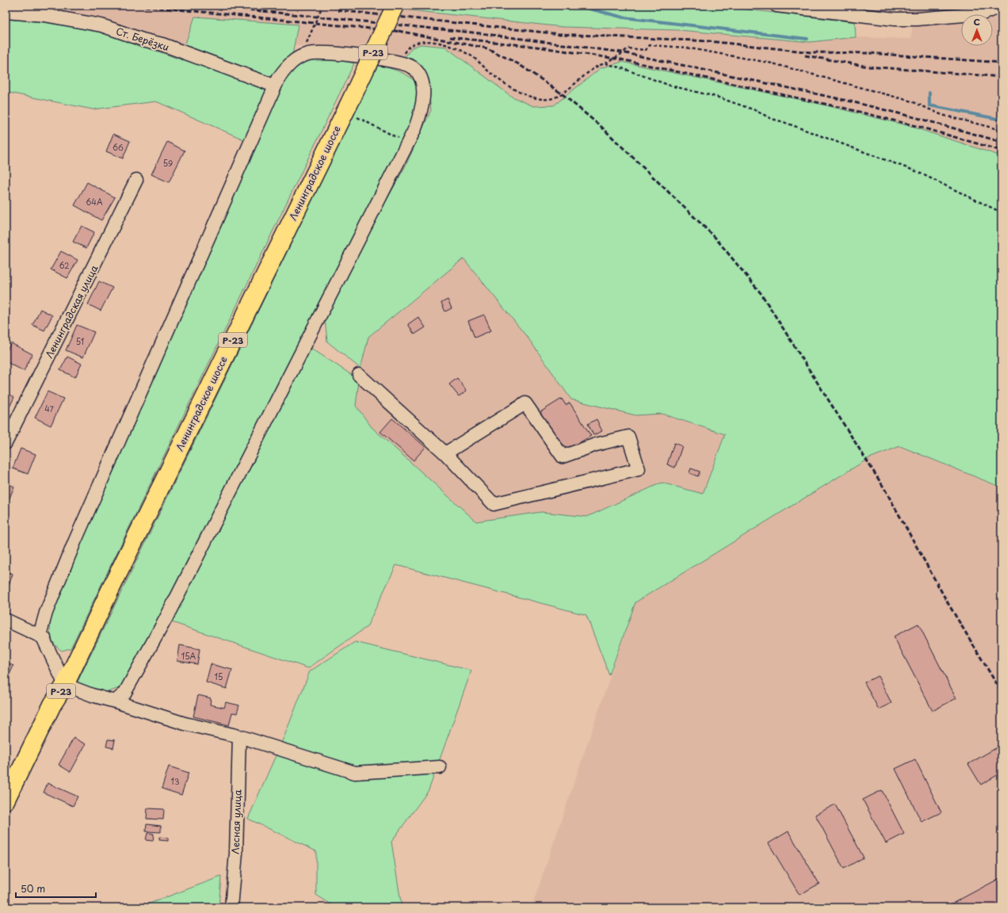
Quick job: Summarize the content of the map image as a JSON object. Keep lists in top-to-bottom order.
{
  "streets": {
    "highway": ["Р-23", "Ленинградское шоссе"],
    "street": ["Ст. Берёзки", "Ленинградская улица", "Лесная улица"]
  },
  "house_numbers": [
    "66",
    "59",
    "64А",
    "62",
    "51",
    "47",
    "15А",
    "15",
    "13"
  ],
  "scale_bar": "50 m",
  "north": "top"
}
